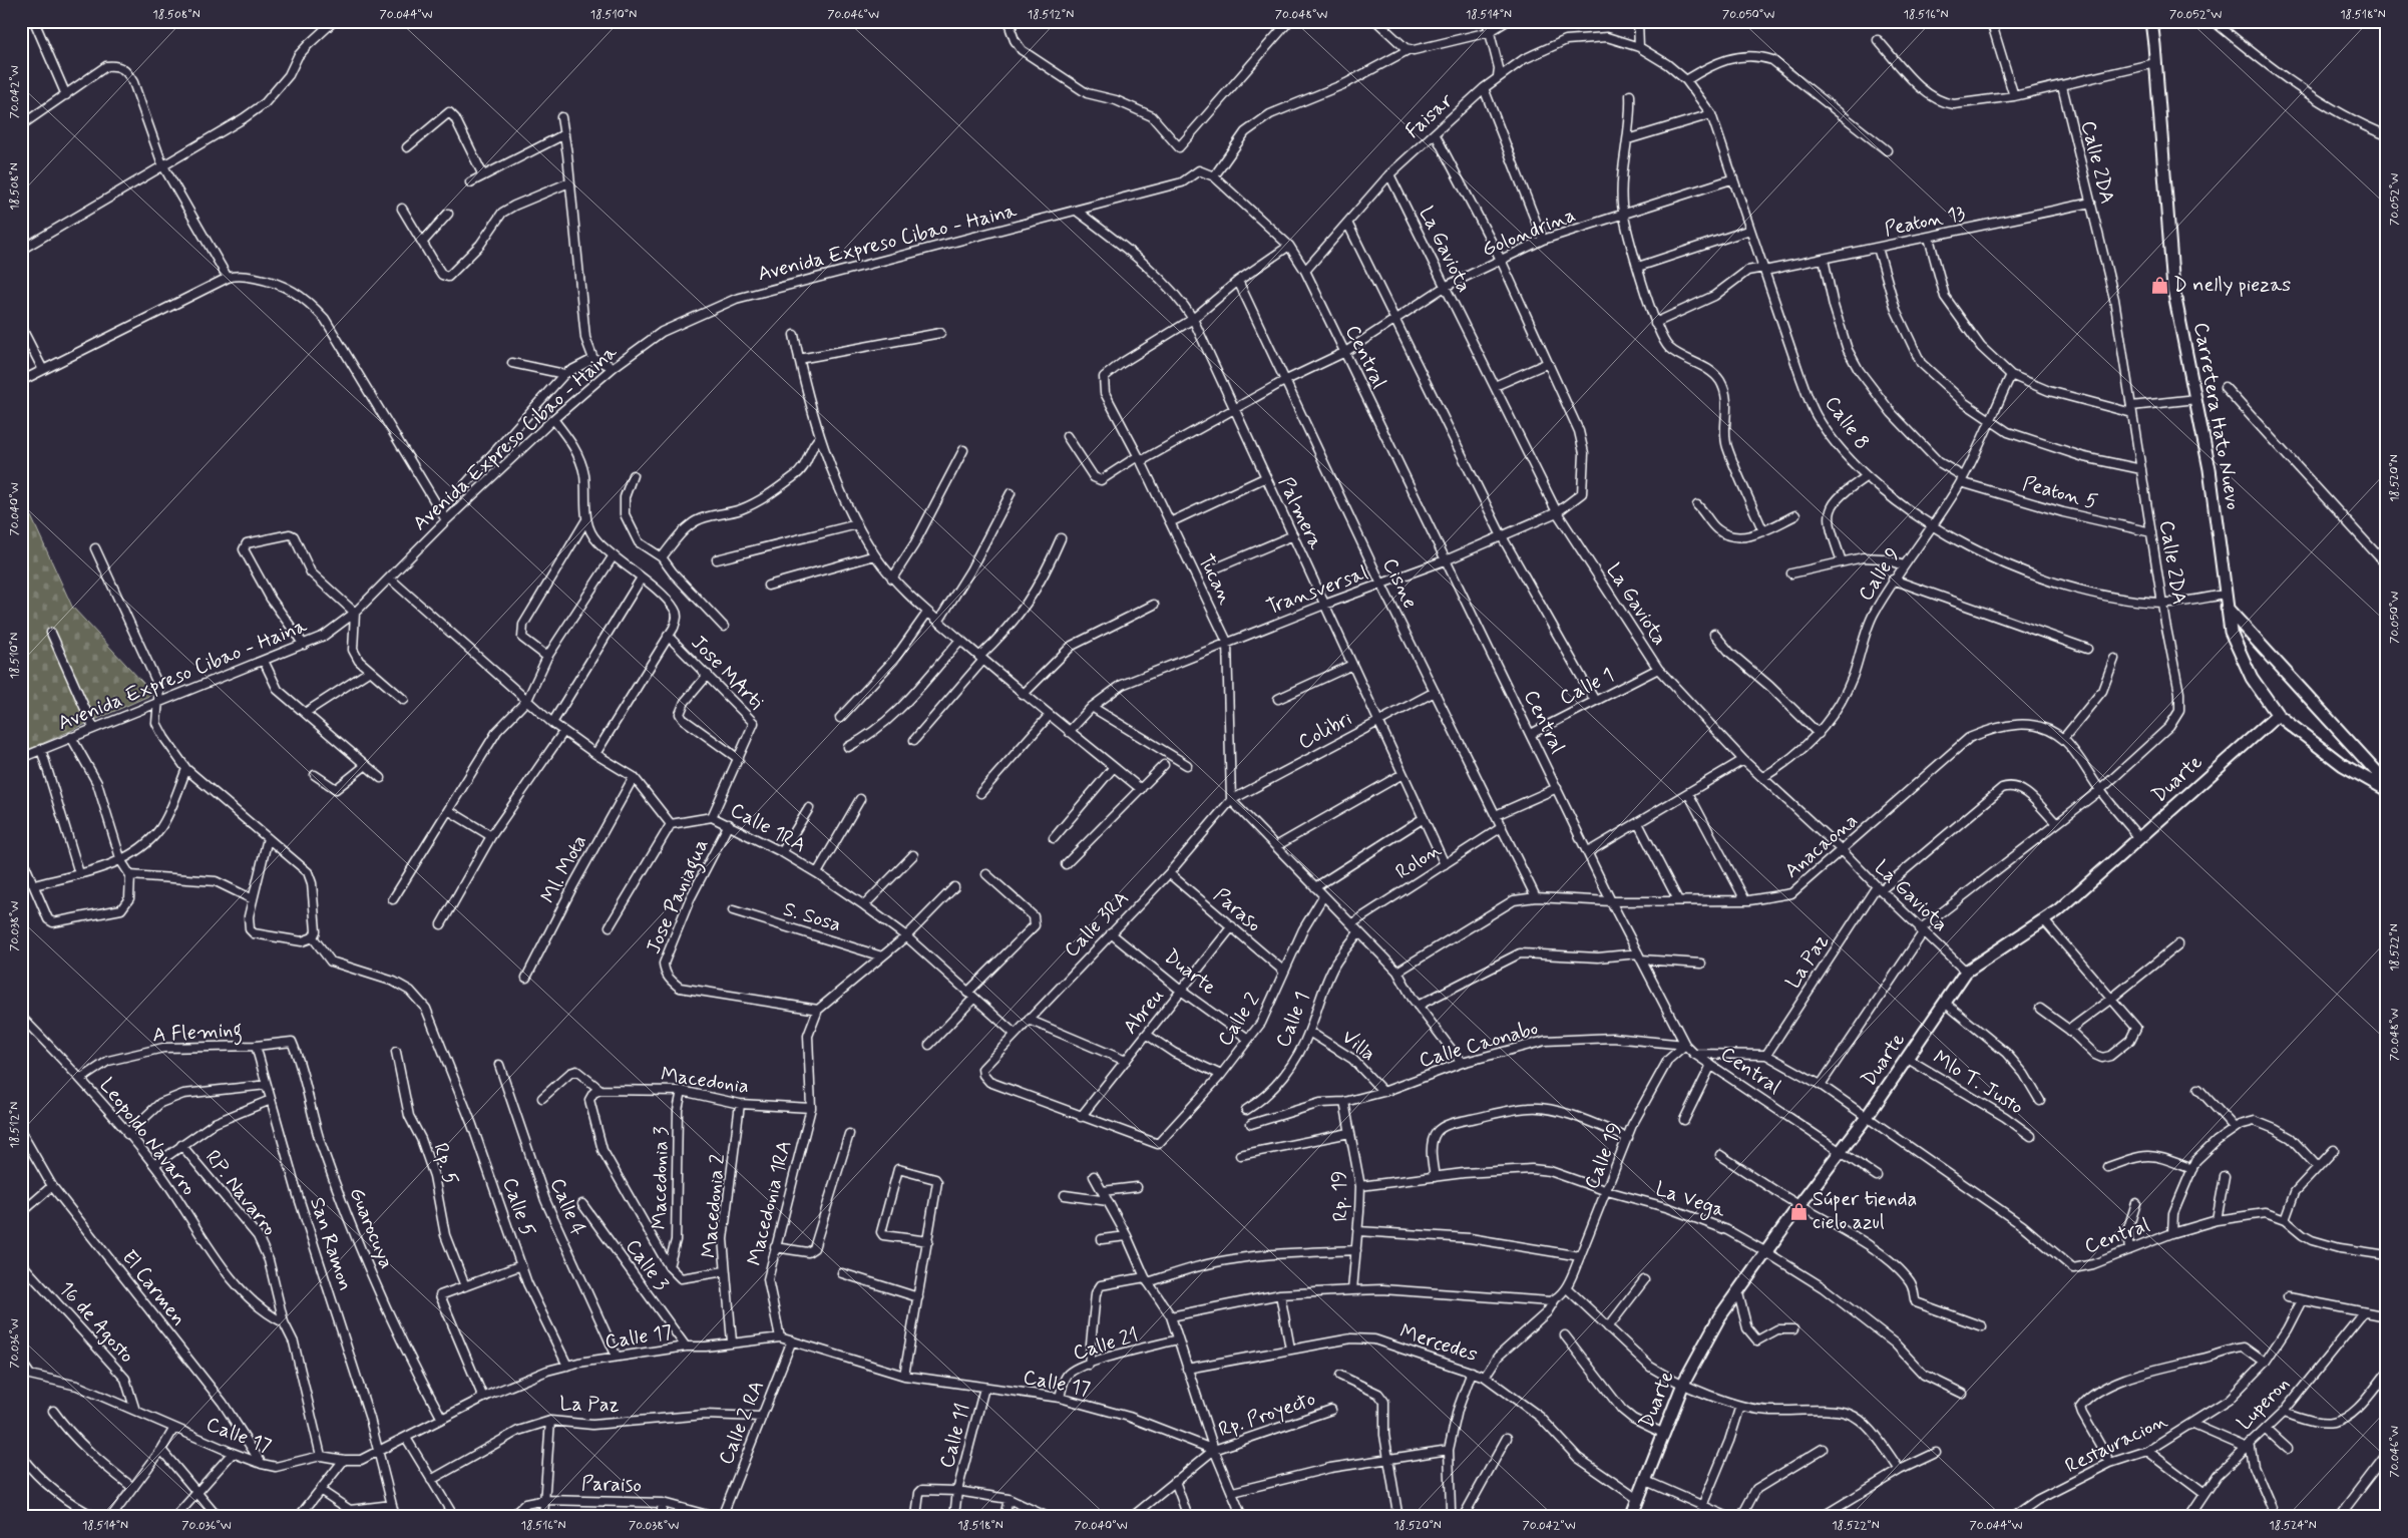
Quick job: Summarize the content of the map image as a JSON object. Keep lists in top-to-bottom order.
{
  "streets": {
    "main road": ["Carretera Hato Nuevo", "Duarte"],
    "street": [
      "Faisar",
      "Calle 2DA",
      "Peaton 13",
      "Golondrina",
      "Avenida Expreso Cibao - Haina",
      "La Gaviota",
      "Central",
      "Calle 8",
      "Peaton 5",
      "Palmera",
      "Calle 9",
      "Tucan",
      "Cisne",
      "Transversal",
      "Jose MArti",
      "Calle 1",
      "Colibri",
      "Calle 1RA",
      "Anacaona",
      "Rolon",
      "Ml. Mota",
      "Jose Paniagua",
      "Paraso",
      "S. Sosa",
      "Calle 3RA",
      "La Paz",
      "Abreu",
      "Calle 2",
      "A Fleming",
      "Calle Caonabo",
      "Villa",
      "Macedonia",
      "Mlo T. Justo",
      "Leopoldo Navarro",
      "Calle 19",
      "Rp. 5",
      "Macedonia 3",
      "RP. Navarro",
      "Rp. 19",
      "La Vega",
      "Macedonia 1RA",
      "Macedonia 2",
      "Calle 5",
      "Calle 4",
      "Guarocuya",
      "San Ramon",
      "Calle 3",
      "El Carmen",
      "16 de Agosto",
      "Calle 17",
      "Mercedes",
      "Calle 21",
      "Luperon",
      "Rp. Proyecto",
      "Calle 2 RA",
      "Calle 11",
      "Restauracion",
      "Paraiso"
    ]
  },
  "crossings": [
    ["Faisar", "La Gaviota"],
    ["Faisar", "Central"],
    ["Faisar", "Calle 8"],
    ["Faisar", "Transversal"],
    ["Calle 2DA", "Peaton 13"],
    ["Calle 2DA", "La Gaviota"],
    ["Calle 2DA", "Central"],
    ["Calle 2DA", "Calle 8"],
    ["Calle 2DA", "Peaton 5"],
    ["Calle 2DA", "Anacaona"],
    ["Calle 2DA", "La Paz"],
    ["Peaton 13", "Calle 8"],
    ["Peaton 13", "Peaton 5"],
    ["Golondrina", "La Gaviota"],
    ["Golondrina", "Central"],
    ["Golondrina", "Calle 8"],
    ["Golondrina", "Palmera"],
    ["Golondrina", "Tucan"],
    ["Golondrina", "Cisne"],
    ["Golondrina", "Transversal"],
    ["Avenida Expreso Cibao - Haina", "Central"],
    ["Avenida Expreso Cibao - Haina", "Palmera"],
    ["La Gaviota", "Calle 9"],
    ["La Gaviota", "Transversal"],
    ["La Gaviota", "Calle 1"],
    ["La Gaviota", "Duarte"],
    ["La Gaviota", "Anacaona"],
    ["La Gaviota", "La Paz"],
    ["Central", "Tucan"],
    ["Central", "Transversal"],
    ["Central", "Calle 1"],
    ["Central", "Duarte"],
    ["Central", "Anacaona"],
    ["Central", "La Paz"],
    ["Central", "Calle Caonabo"],
    ["Central", "Calle 19"],
    ["Carretera Hato Nuevo", "Calle 8"],
    ["Carretera Hato Nuevo", "Duarte"],
    ["Calle 8", "Calle 9"],
    ["Peaton 5", "Calle 9"],
    ["Palmera", "Tucan"],
    ["Palmera", "Transversal"],
    ["Palmera", "Colibri"],
    ["Palmera", "Rolon"],
    ["Tucan", "Cisne"],
    ["Tucan", "Transversal"],
    ["Tucan", "Colibri"],
    ["Tucan", "Calle 3RA"],
    ["Cisne", "Transversal"],
    ["Cisne", "Colibri"],
    ["Cisne", "Anacaona"],
    ["Cisne", "Rolon"],
    ["Jose MArti", "Calle 1RA"],
    ["Calle 1", "Villa"],
    ["Colibri", "Calle 3RA"],
    ["Duarte", "Anacaona"],
    ["Duarte", "Calle 3RA"],
    ["Duarte", "Abreu"],
    ["Duarte", "Calle 2"],
    ["Duarte", "Mlo T. Justo"],
    ["Duarte", "La Vega"],
    ["Duarte", "Mercedes"],
    ["Calle 1RA", "Jose Paniagua"],
    ["Calle 1RA", "Calle 3RA"],
    ["Paraso", "Calle 3RA"],
    ["Paraso", "Abreu"],
    ["Paraso", "Calle 2"],
    ["Calle 3RA", "Abreu"],
    ["Calle 3RA", "Calle 2"],
    ["La Paz", "Calle 2 RA"],
    ["Abreu", "Calle 2"],
    ["A Fleming", "Leopoldo Navarro"],
    ["A Fleming", "Guarocuya"],
    ["A Fleming", "San Ramon"],
    ["Calle Caonabo", "Villa"],
    ["Calle Caonabo", "Calle 19"],
    ["Calle Caonabo", "Rp. 19"],
    ["Macedonia", "Macedonia 3"],
    ["Macedonia", "Macedonia 1RA"],
    ["Macedonia", "Macedonia 2"],
    ["Leopoldo Navarro", "RP. Navarro"],
    ["Calle 19", "La Vega"],
    ["Calle 19", "Mercedes"],
    ["RP. Navarro", "Calle 17"],
    ["Rp. 19", "La Vega"],
    ["Macedonia 1RA", "Calle 17"],
    ["Macedonia 2", "Calle 17"],
    ["Calle 5", "Calle 17"],
    ["Calle 4", "Calle 17"],
    ["Guarocuya", "Calle 17"],
    ["San Ramon", "Calle 17"],
    ["Calle 3", "Calle 17"],
    ["El Carmen", "Calle 17"],
    ["16 de Agosto", "Calle 17"],
    ["Calle 17", "Calle 21"],
    ["Calle 17", "Rp. Proyecto"],
    ["Calle 17", "Calle 2 RA"],
    ["Calle 17", "Calle 11"]
  ],
  "places": {
    "shop": ["D nelly piezas", "Súper tienda cielo azul"]
  },
  "coordinates": [
    "18.508°N",
    "70.044°W",
    "18.510°N",
    "70.046°W",
    "18.512°N",
    "70.048°W",
    "18.514°N",
    "70.050°W",
    "18.516°N",
    "70.052°W",
    "18.518°N",
    "70.042°W",
    "18.520°N",
    "70.040°W",
    "70.038°W",
    "18.522°N",
    "70.036°W",
    "18.524°N"
  ]
}
